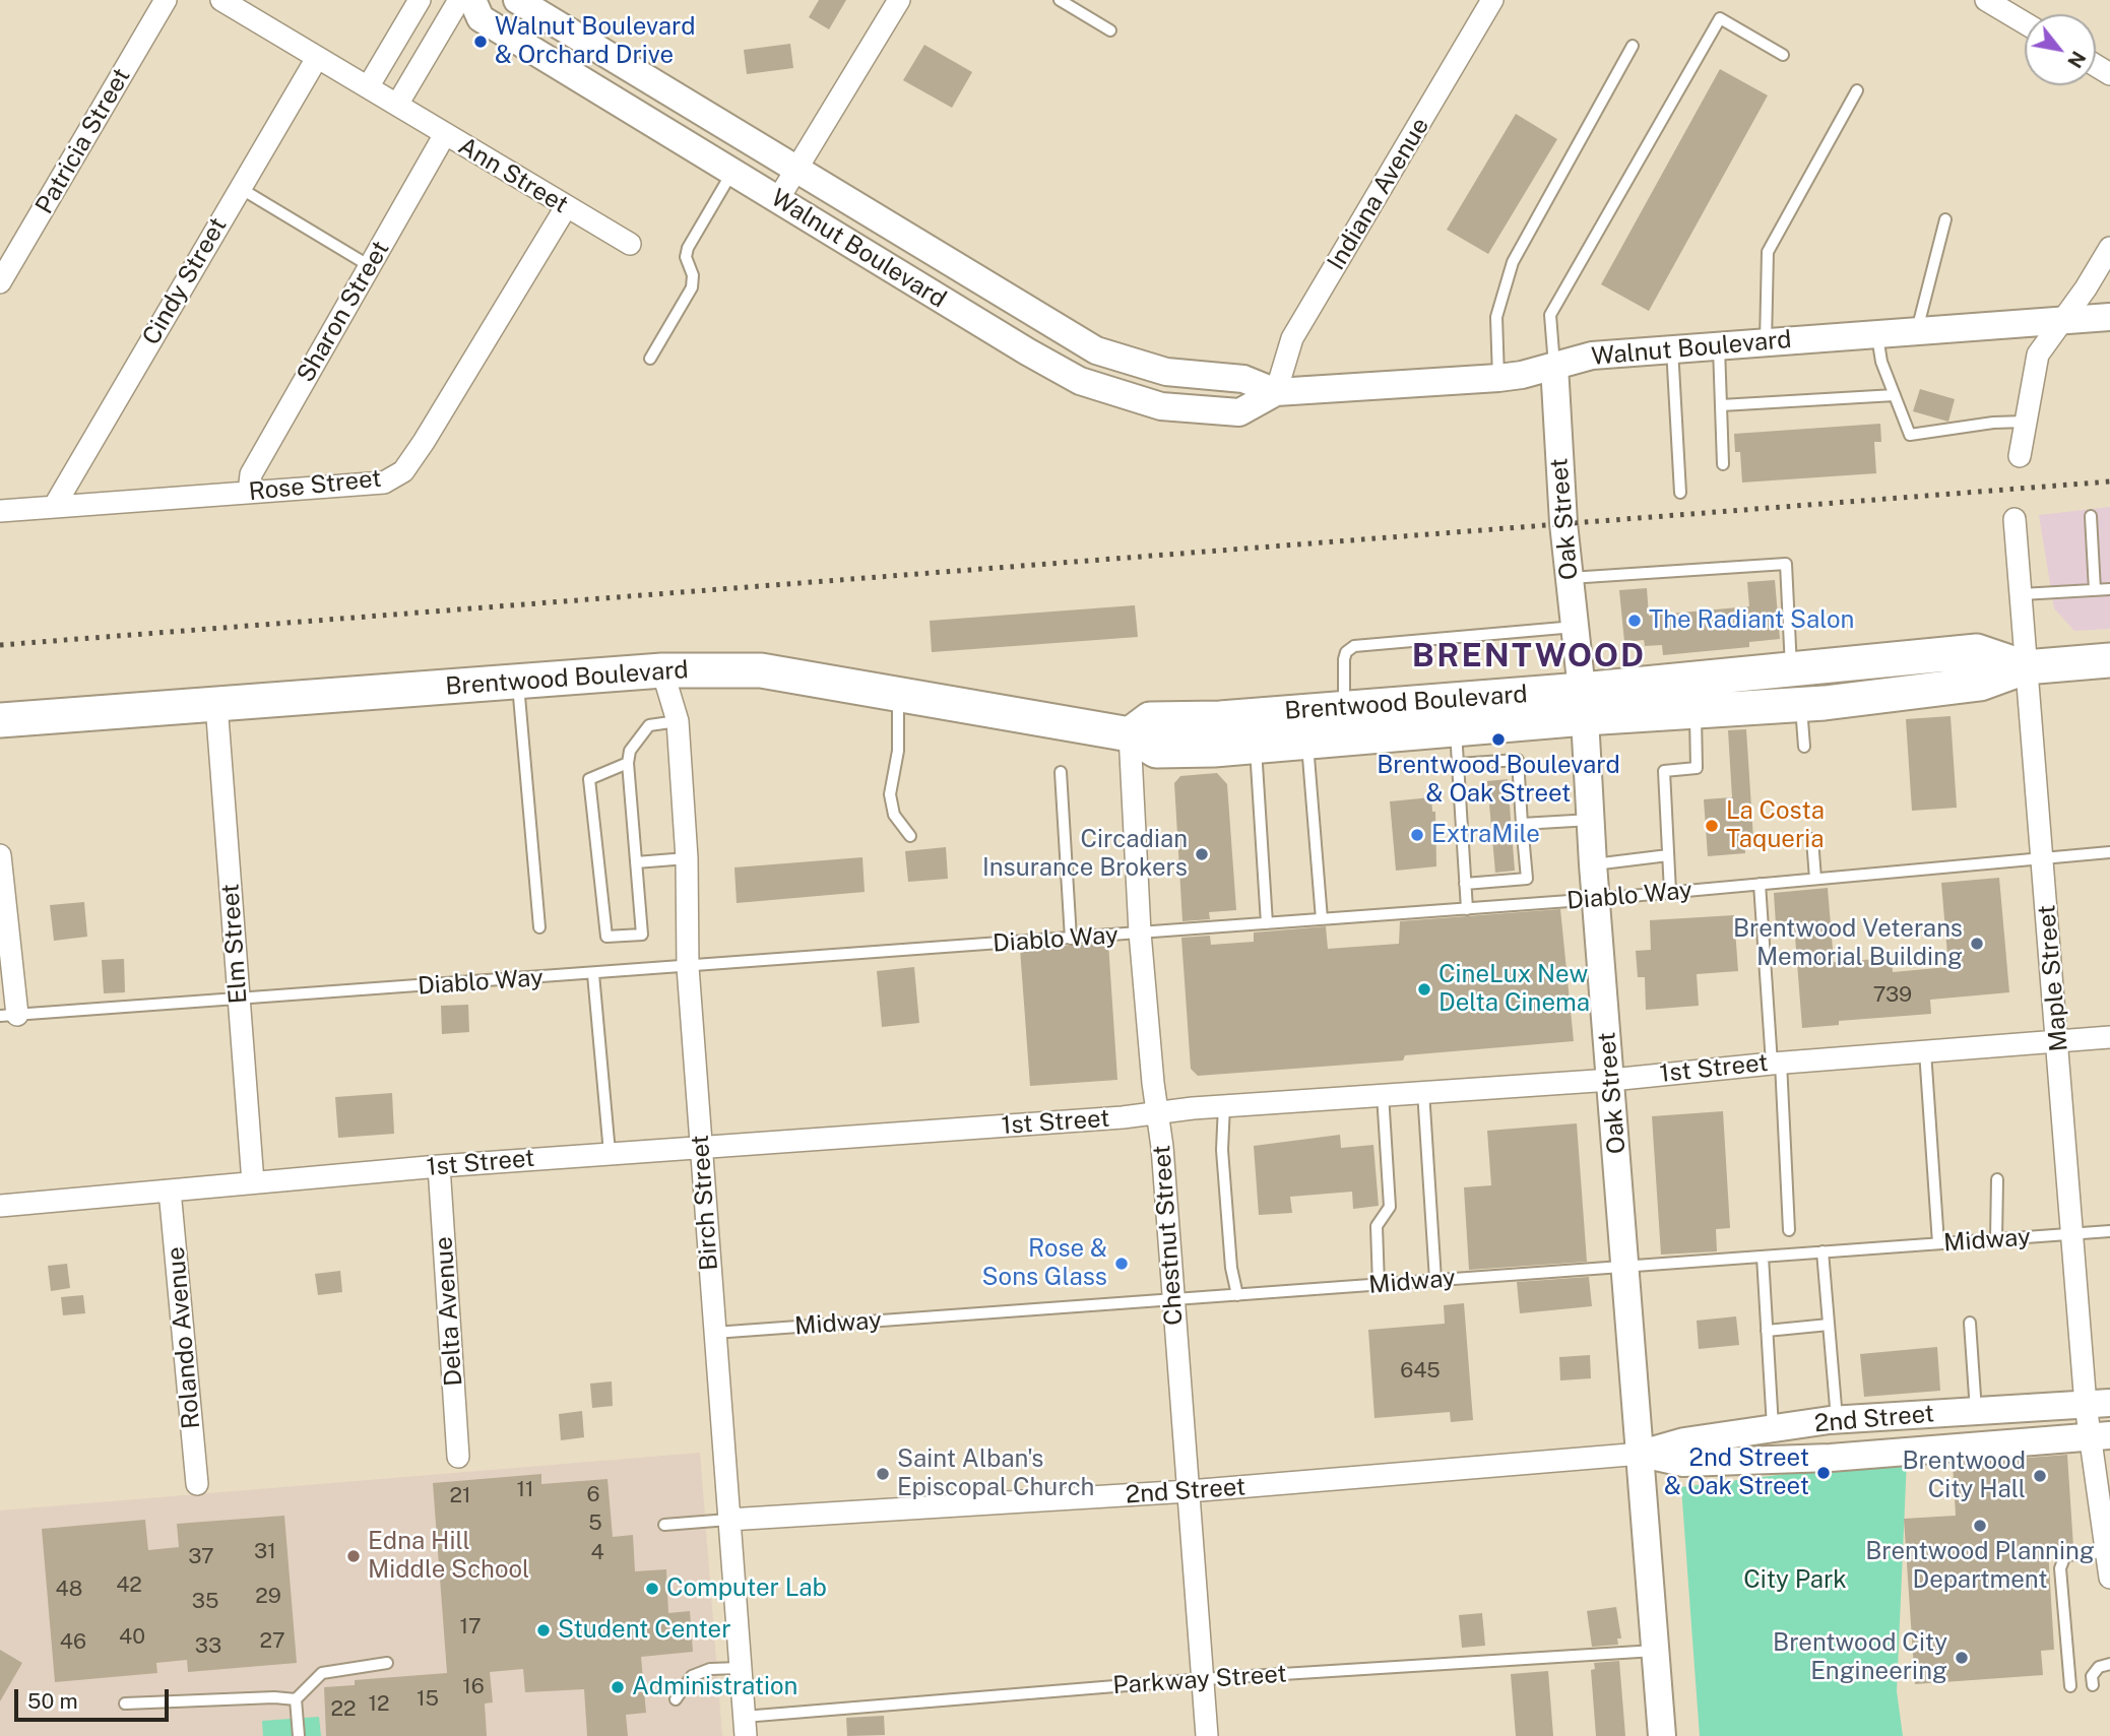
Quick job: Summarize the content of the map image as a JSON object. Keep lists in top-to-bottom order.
{
  "streets": {
    "main road": ["Brentwood Boulevard"],
    "street": [
      "Patricia Street",
      "Ann Street",
      "Indiana Avenue",
      "Walnut Boulevard",
      "Cindy Street",
      "Sharon Street",
      "Rose Street",
      "Oak Street",
      "Elm Street",
      "Maple Street",
      "1st Street",
      "Birch Street",
      "Chestnut Street",
      "Delta Avenue",
      "Rolando Avenue",
      "2nd Street"
    ],
    "lane": ["Diablo Way", "Midway", "Parkway Street"]
  },
  "crossings": [
    ["Ann Street", "Cindy Street"],
    ["Ann Street", "Sharon Street"],
    ["Ann Street", "Rose Street"],
    ["Indiana Avenue", "Walnut Boulevard"],
    ["Walnut Boulevard", "Oak Street"],
    ["Cindy Street", "Rose Street"],
    ["Sharon Street", "Rose Street"],
    ["Oak Street", "Brentwood Boulevard"],
    ["Oak Street", "Diablo Way"],
    ["Oak Street", "1st Street"],
    ["Oak Street", "Midway"],
    ["Oak Street", "2nd Street"],
    ["Oak Street", "Parkway Street"],
    ["Brentwood Boulevard", "Elm Street"],
    ["Brentwood Boulevard", "Maple Street"],
    ["Brentwood Boulevard", "Birch Street"],
    ["Brentwood Boulevard", "Chestnut Street"],
    ["Diablo Way", "Elm Street"],
    ["Diablo Way", "Maple Street"],
    ["Diablo Way", "Birch Street"],
    ["Diablo Way", "Chestnut Street"],
    ["Elm Street", "1st Street"],
    ["Maple Street", "1st Street"],
    ["Maple Street", "Midway"],
    ["Maple Street", "2nd Street"],
    ["1st Street", "Birch Street"],
    ["1st Street", "Chestnut Street"],
    ["1st Street", "Delta Avenue"],
    ["1st Street", "Rolando Avenue"],
    ["Birch Street", "Midway"],
    ["Birch Street", "2nd Street"],
    ["Birch Street", "Parkway Street"],
    ["Chestnut Street", "Midway"],
    ["Chestnut Street", "2nd Street"],
    ["Chestnut Street", "Parkway Street"]
  ],
  "districts": ["BRENTWOOD"],
  "parks": ["City Park"],
  "places": [
    "Walnut Boulevard & Orchard Drive",
    "The Radiant Salon",
    "Brentwood Boulevard & Oak Street",
    "La Costa Taqueria",
    "ExtraMile",
    "Circadian Insurance Brokers",
    "Brentwood Veterans Memorial Building",
    "CineLux New Delta Cinema",
    "Rose & Sons Glass",
    "2nd Street & Oak Street",
    "Saint Alban's Episcopal Church",
    "Brentwood City Hall",
    "Brentwood Planning Department",
    "Edna Hill Middle School",
    "Computer Lab",
    "Student Center",
    "Brentwood City Engineering",
    "Administration"
  ],
  "house_numbers": [
    "739",
    "645",
    "11",
    "6",
    "21",
    "5",
    "31",
    "4",
    "37",
    "42",
    "48",
    "29",
    "35",
    "17",
    "40",
    "27",
    "46",
    "33",
    "16",
    "15",
    "12",
    "22"
  ],
  "scale_bar": "50 m",
  "north": "bottom right"
}
